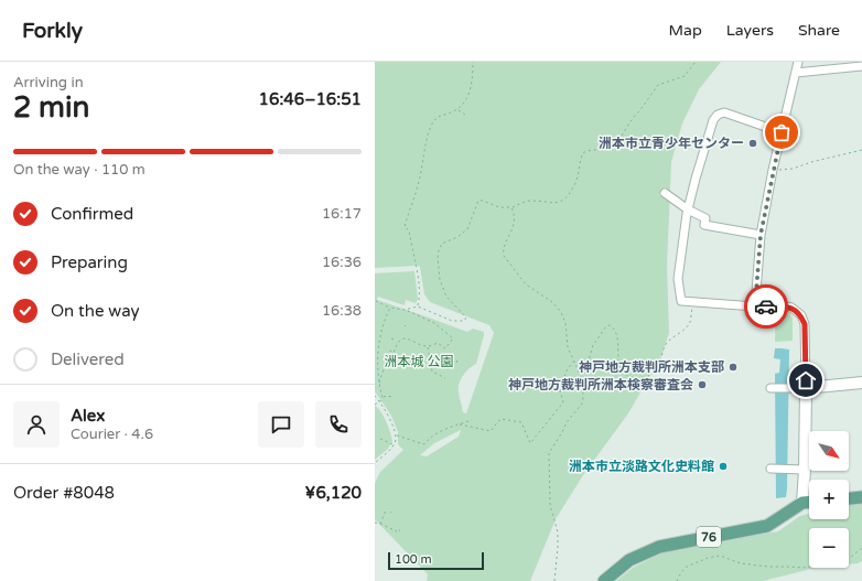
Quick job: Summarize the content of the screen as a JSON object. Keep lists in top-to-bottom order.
{
  "streets": {
    "main road": ["76"]
  },
  "parks": ["洲本城 公園"],
  "places": [
    "洲本市立青少年センター",
    "神戸地方裁判所洲本支部",
    "神戸地方裁判所洲本検察審査会",
    "洲本市立淡路文化史料館"
  ],
  "scale_bar": "100 m",
  "north": "bottom right",
  "page": {
    "header": "Forkly",
    "nav": ["Map", "Layers", "Share"],
    "heading": ["2 min", "Arriving in", "16:46–16:51"],
    "panel": [
      "Alex",
      "Courier · 4.6",
      "Order #8048",
      "¥6,120"
    ],
    "bar": "On the way · 110 m",
    "list": [
      ["Confirmed", "16:17"],
      ["Preparing", "16:36"],
      ["On the way", "16:38"],
      "Delivered"
    ],
    "map_buttons": ["+", "−"],
    "scale": "100 m"
  }
}
